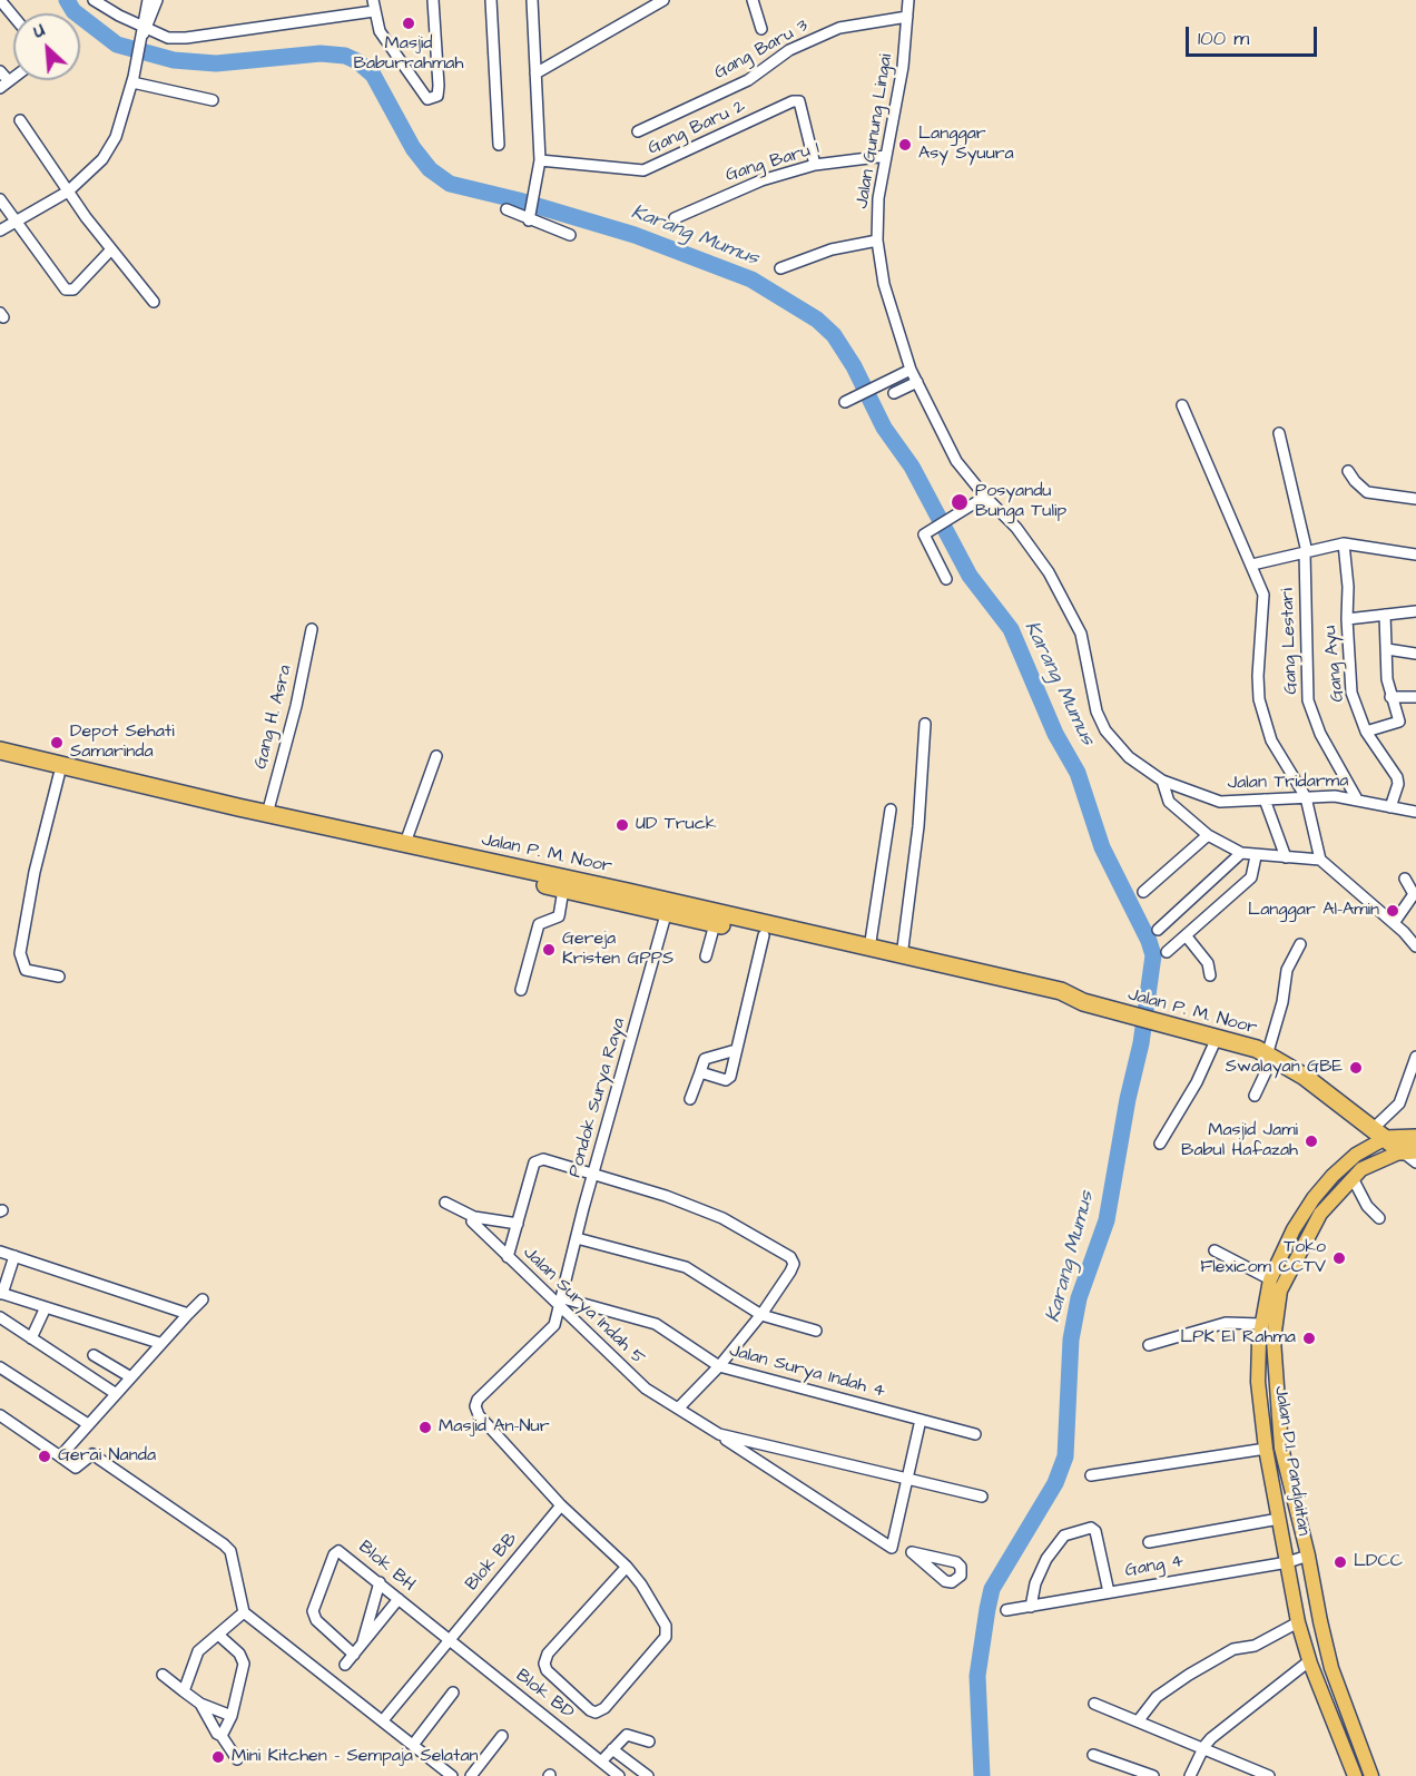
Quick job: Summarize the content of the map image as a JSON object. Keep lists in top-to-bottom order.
{
  "streets": {
    "highway": ["Jalan P. M. Noor", "Jalan D.I. Pandjaitan"],
    "street": [
      "Gang Baru 3",
      "Gang Baru 2",
      "Jalan Gunung Lingai",
      "Gang Baru 1",
      "Gang Lestari",
      "Gang Ayu",
      "Gang H. Asra",
      "Jalan Tridarma",
      "Pondok Surya Raya",
      "Jalan Surya Indah 5",
      "Jalan Surya Indah 4",
      "Blok BB",
      "Blok BH",
      "Gang 4",
      "Blok BD"
    ]
  },
  "crossings": [
    ["Gang Baru 3", "Jalan Gunung Lingai"],
    ["Gang Baru 2", "Gang Baru 1"],
    ["Jalan Gunung Lingai", "Gang Baru 1"],
    ["Jalan Gunung Lingai", "Jalan Tridarma"],
    ["Gang Lestari", "Jalan Tridarma"],
    ["Gang Ayu", "Jalan Tridarma"],
    ["Gang H. Asra", "Jalan P. M. Noor"],
    ["Jalan P. M. Noor", "Pondok Surya Raya"],
    ["Jalan P. M. Noor", "Jalan D.I. Pandjaitan"],
    ["Pondok Surya Raya", "Jalan Surya Indah 5"],
    ["Pondok Surya Raya", "Jalan Surya Indah 4"],
    ["Pondok Surya Raya", "Blok BB"],
    ["Jalan Surya Indah 5", "Jalan Surya Indah 4"],
    ["Jalan D.I. Pandjaitan", "Gang 4"],
    ["Blok BB", "Blok BH"],
    ["Blok BB", "Blok BD"],
    ["Blok BH", "Blok BD"]
  ],
  "water": ["Karang Mumus"],
  "places": [
    "Masjid Baburrahmah",
    "Langgar Asy Syuura",
    "Posyandu Bunga Tulip",
    "Depot Sehati Samarinda",
    "UD Truck",
    "Langgar Al-Amin",
    "Gereja Kristen GPPS",
    "Swalayan GBE",
    "Masjid Jami Babul Hafazah",
    "Toko Flexicom CCTV",
    "LPK El Rahma",
    "Masjid An-Nur",
    "Gerai Nanda",
    "LDCC",
    "Mini Kitchen - Sempaja Selatan"
  ],
  "scale_bar": "100 m",
  "north": "top left"
}
